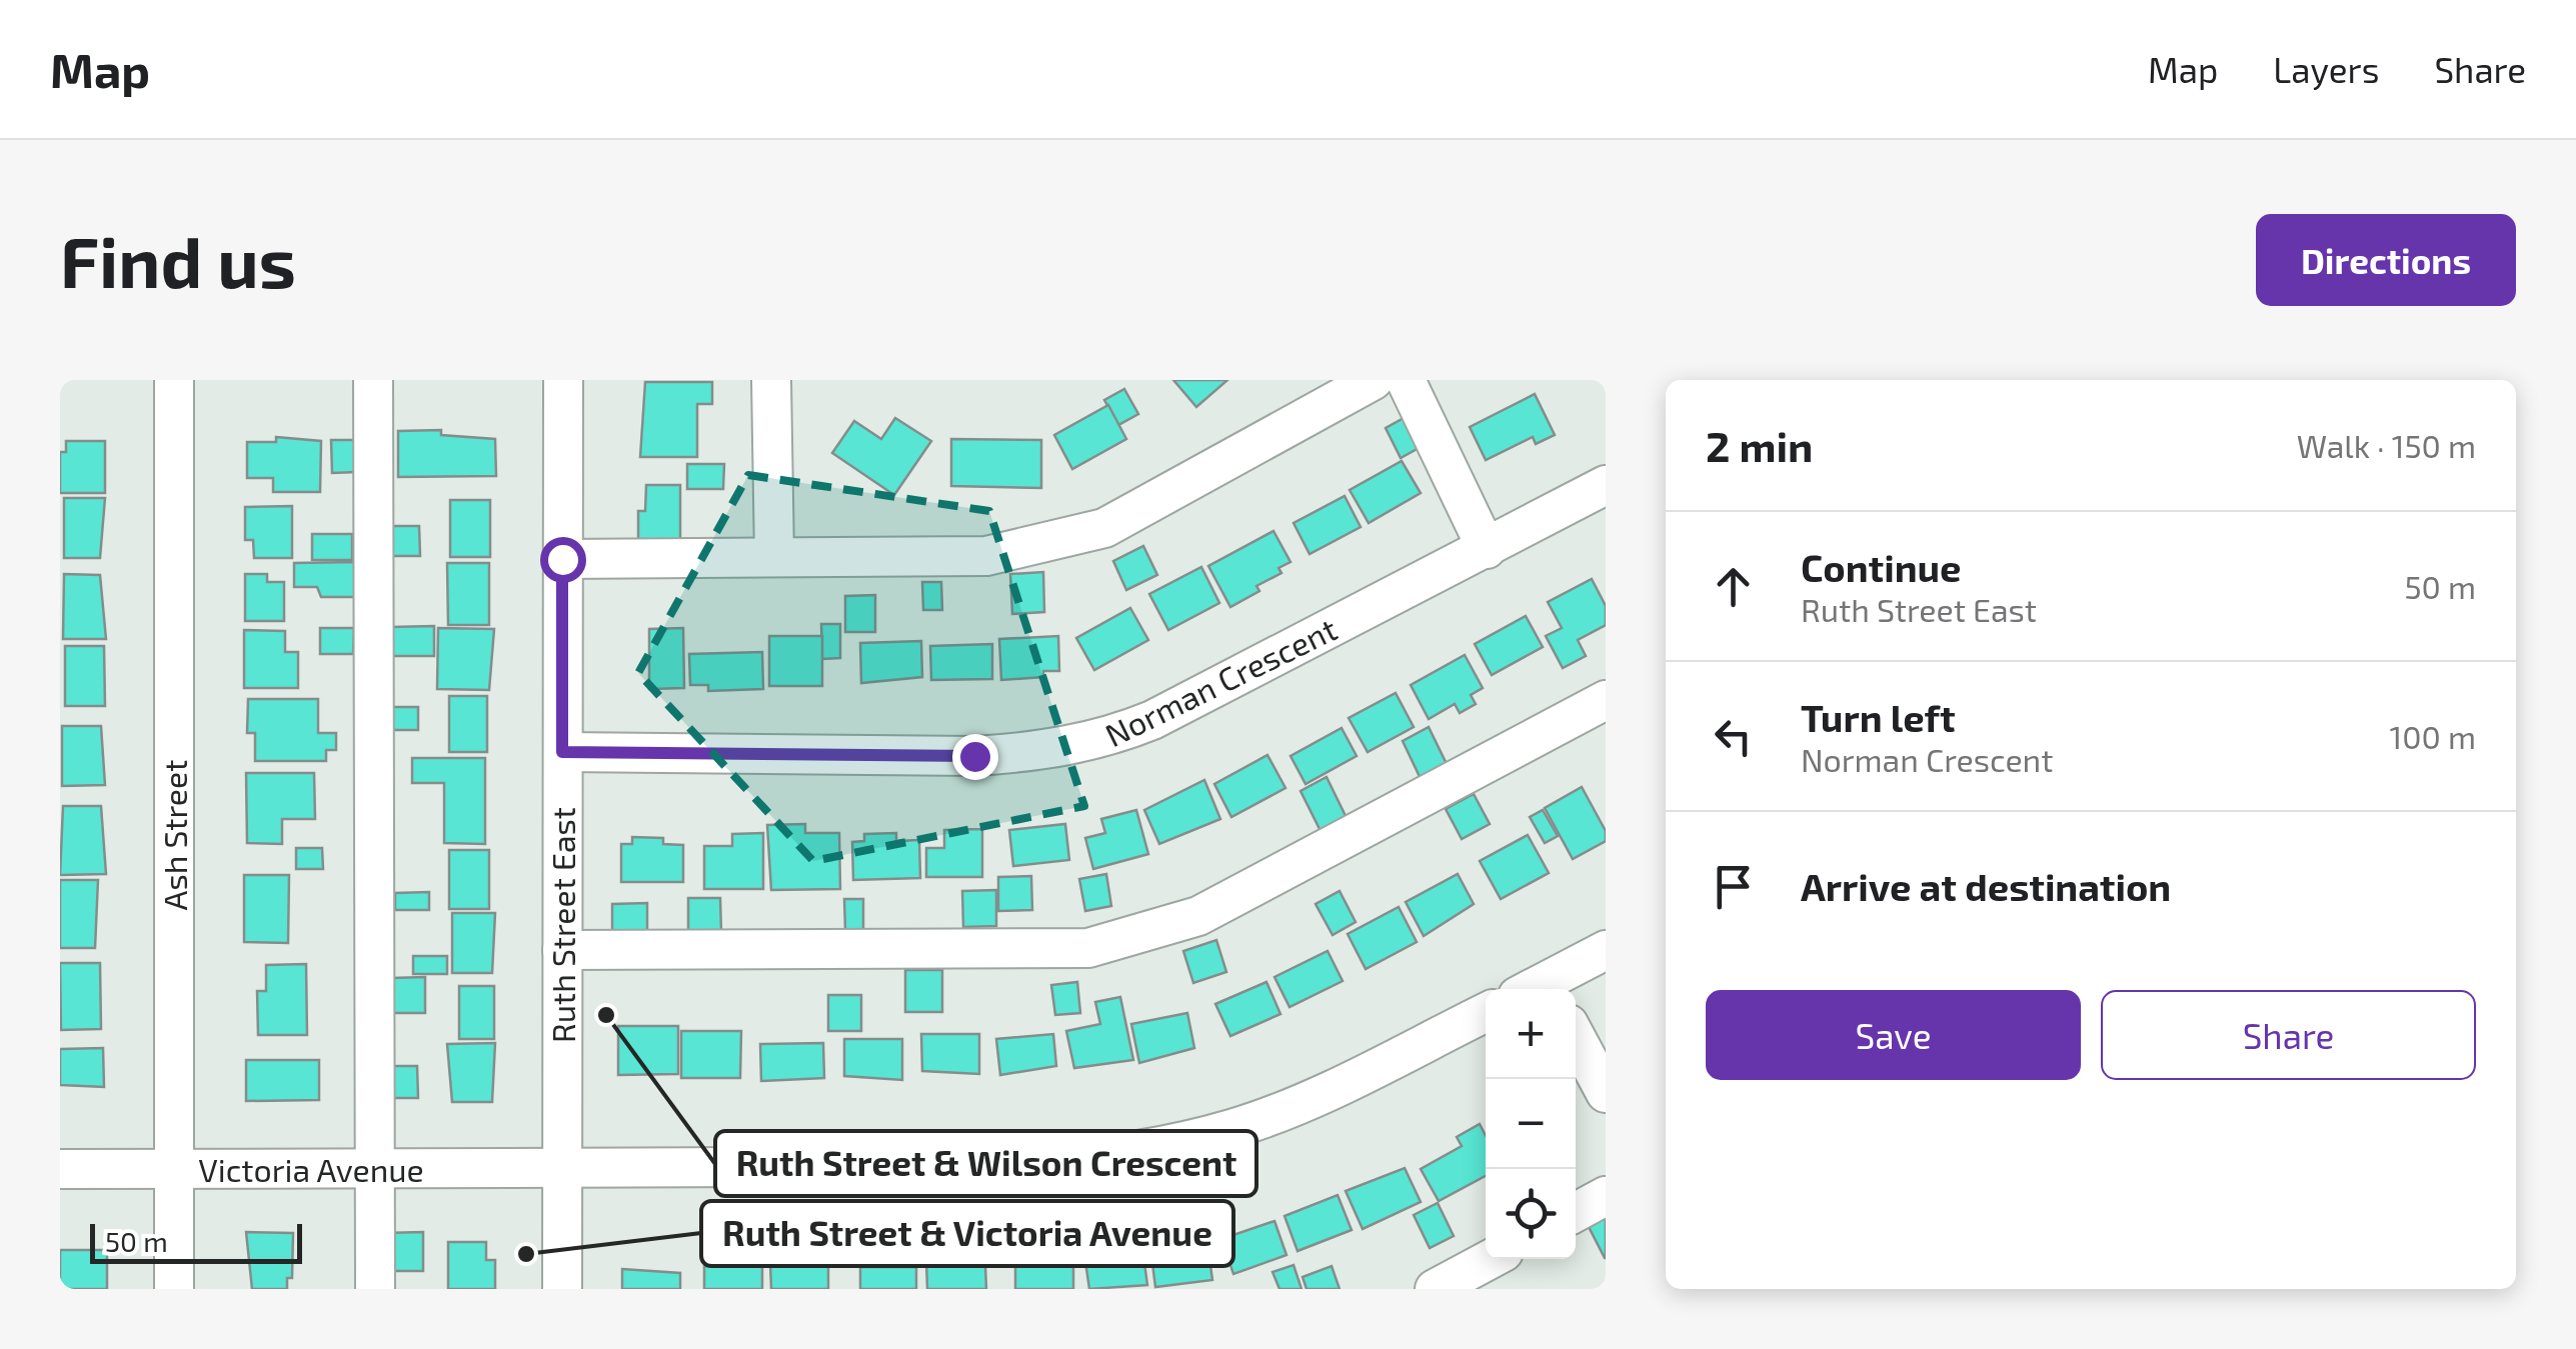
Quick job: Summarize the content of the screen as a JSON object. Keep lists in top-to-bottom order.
{
  "streets": {
    "street": [
      "Norman Crescent",
      "Ash Street",
      "Ruth Street East",
      "Victoria Avenue"
    ]
  },
  "crossings": [
    ["Norman Crescent", "Ruth Street East"],
    ["Ash Street", "Victoria Avenue"],
    ["Ruth Street East", "Victoria Avenue"]
  ],
  "places": ["Ruth Street & Wilson Crescent", "Ruth Street & Victoria Avenue"],
  "scale_bar": "50 m",
  "page": {
    "header": "Map",
    "nav": ["Map", "Layers", "Share"],
    "buttons": [
      "Directions",
      ["Save", "Share"]
    ],
    "title": "Find us",
    "heading": ["2 min", "Walk · 150 m"],
    "list": [
      ["Continue", "Ruth Street East", "50 m"],
      ["Turn left", "Norman Crescent", "100 m"],
      "Arrive at destination"
    ],
    "map_buttons": ["+", "−"],
    "scale": "50 m"
  }
}
